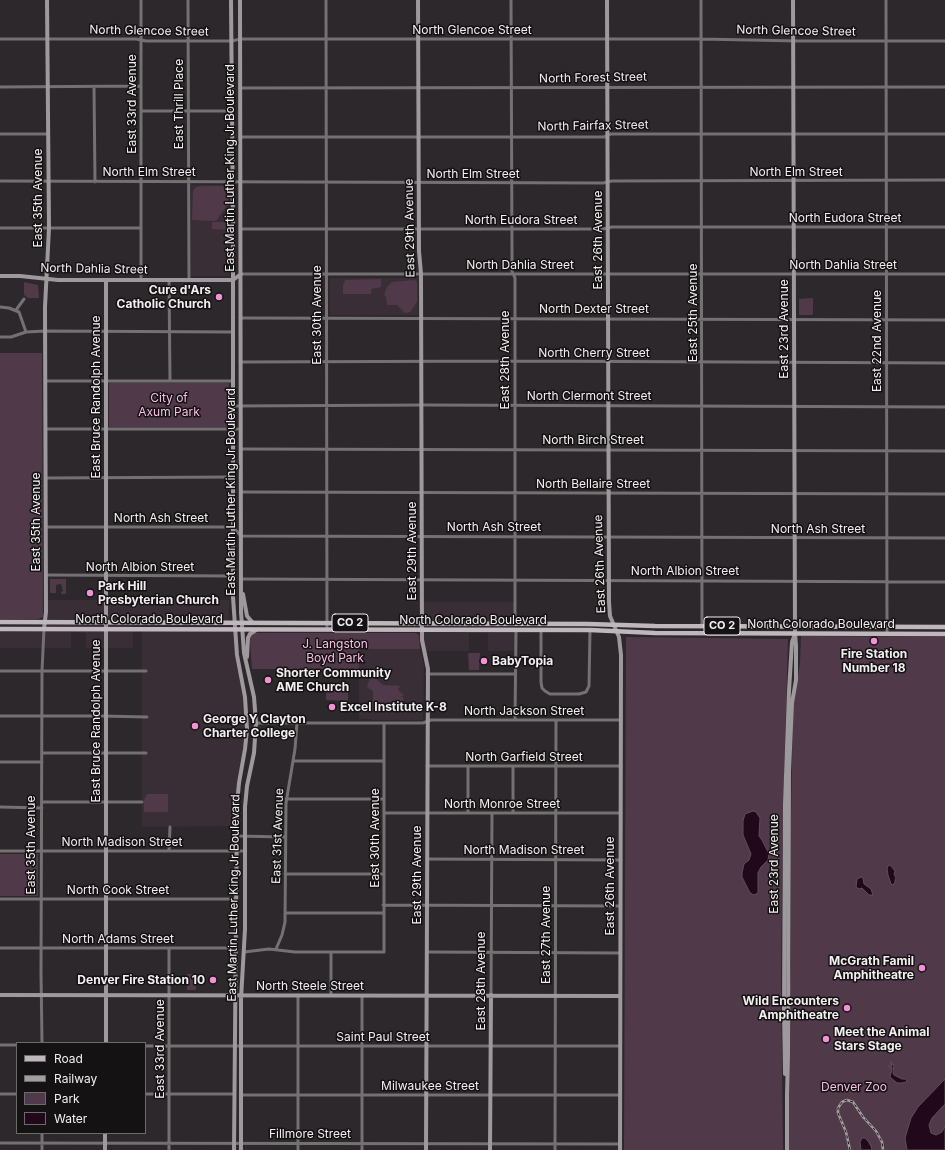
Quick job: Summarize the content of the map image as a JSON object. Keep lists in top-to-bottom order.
{
  "streets": {
    "main road": ["North Colorado Boulevard", "CO 2"],
    "street": [
      "North Glencoe Street",
      "North Forest Street",
      "East 33rd Avenue",
      "East Thrill Place",
      "North Fairfax Street",
      "East Martin Luther King Jr Boulevard",
      "North Elm Street",
      "East 35th Avenue",
      "North Eudora Street",
      "East 29th Avenue",
      "East 26th Avenue",
      "North Dahlia Street",
      "North Dexter Street",
      "East 25th Avenue",
      "East 30th Avenue",
      "East 23rd Avenue",
      "East 22nd Avenue",
      "North Cherry Street",
      "East 28th Avenue",
      "North Clermont Street",
      "East Bruce Randolph Avenue",
      "North Birch Street",
      "North Bellaire Street",
      "North Ash Street",
      "North Albion Street",
      "North Jackson Street",
      "North Garfield Street",
      "North Monroe Street",
      "East 31st Avenue",
      "North Madison Street",
      "North Cook Street",
      "East 27th Avenue",
      "North Adams Street",
      "North Steele Street",
      "Saint Paul Street",
      "Milwaukee Street",
      "Fillmore Street"
    ]
  },
  "crossings": [
    ["North Glencoe Street", "East 33rd Avenue"],
    ["North Glencoe Street", "East Thrill Place"],
    ["North Glencoe Street", "East Martin Luther King Jr Boulevard"],
    ["North Glencoe Street", "East 35th Avenue"],
    ["North Glencoe Street", "East 29th Avenue"],
    ["North Glencoe Street", "East 26th Avenue"],
    ["North Glencoe Street", "East 25th Avenue"],
    ["North Glencoe Street", "East 30th Avenue"],
    ["North Glencoe Street", "East 23rd Avenue"],
    ["North Glencoe Street", "East 22nd Avenue"],
    ["North Glencoe Street", "East 28th Avenue"],
    ["North Forest Street", "East Martin Luther King Jr Boulevard"],
    ["North Forest Street", "East 29th Avenue"],
    ["North Forest Street", "East 26th Avenue"],
    ["North Forest Street", "East 25th Avenue"],
    ["North Forest Street", "East 30th Avenue"],
    ["North Forest Street", "East 23rd Avenue"],
    ["North Forest Street", "East 22nd Avenue"],
    ["North Forest Street", "East 28th Avenue"],
    ["East 33rd Avenue", "North Elm Street"],
    ["East 33rd Avenue", "North Dahlia Street"],
    ["East 33rd Avenue", "North Adams Street"],
    ["East 33rd Avenue", "North Steele Street"],
    ["East 33rd Avenue", "Saint Paul Street"],
    ["East 33rd Avenue", "Fillmore Street"],
    ["East Thrill Place", "North Elm Street"],
    ["East Thrill Place", "North Dahlia Street"],
    ["North Fairfax Street", "East Martin Luther King Jr Boulevard"],
    ["North Fairfax Street", "East 29th Avenue"],
    ["North Fairfax Street", "East 26th Avenue"],
    ["North Fairfax Street", "East 25th Avenue"],
    ["North Fairfax Street", "East 30th Avenue"],
    ["North Fairfax Street", "East 23rd Avenue"],
    ["North Fairfax Street", "East 22nd Avenue"],
    ["North Fairfax Street", "East 28th Avenue"],
    ["East Martin Luther King Jr Boulevard", "North Elm Street"],
    ["East Martin Luther King Jr Boulevard", "North Eudora Street"],
    ["East Martin Luther King Jr Boulevard", "North Dahlia Street"],
    ["East Martin Luther King Jr Boulevard", "North Dexter Street"],
    ["East Martin Luther King Jr Boulevard", "North Cherry Street"],
    ["East Martin Luther King Jr Boulevard", "North Clermont Street"],
    ["East Martin Luther King Jr Boulevard", "North Birch Street"],
    ["East Martin Luther King Jr Boulevard", "North Bellaire Street"],
    ["East Martin Luther King Jr Boulevard", "North Ash Street"],
    ["East Martin Luther King Jr Boulevard", "North Albion Street"],
    ["East Martin Luther King Jr Boulevard", "North Colorado Boulevard"],
    ["East Martin Luther King Jr Boulevard", "North Jackson Street"],
    ["East Martin Luther King Jr Boulevard", "North Madison Street"],
    ["East Martin Luther King Jr Boulevard", "North Cook Street"],
    ["East Martin Luther King Jr Boulevard", "North Adams Street"],
    ["East Martin Luther King Jr Boulevard", "North Steele Street"],
    ["East Martin Luther King Jr Boulevard", "Saint Paul Street"],
    ["East Martin Luther King Jr Boulevard", "Milwaukee Street"],
    ["East Martin Luther King Jr Boulevard", "Fillmore Street"],
    ["North Elm Street", "East 35th Avenue"],
    ["North Elm Street", "East 29th Avenue"],
    ["North Elm Street", "East 26th Avenue"],
    ["North Elm Street", "East 25th Avenue"],
    ["North Elm Street", "East 30th Avenue"],
    ["North Elm Street", "East 23rd Avenue"],
    ["North Elm Street", "East 22nd Avenue"],
    ["North Elm Street", "East 28th Avenue"],
    ["East 35th Avenue", "North Dahlia Street"],
    ["East 35th Avenue", "North Ash Street"],
    ["East 35th Avenue", "North Albion Street"],
    ["East 35th Avenue", "North Colorado Boulevard"],
    ["East 35th Avenue", "North Madison Street"],
    ["East 35th Avenue", "North Cook Street"],
    ["East 35th Avenue", "North Adams Street"],
    ["East 35th Avenue", "North Steele Street"],
    ["North Eudora Street", "East 29th Avenue"],
    ["North Eudora Street", "East 26th Avenue"],
    ["North Eudora Street", "East 25th Avenue"],
    ["North Eudora Street", "East 30th Avenue"],
    ["North Eudora Street", "East 23rd Avenue"],
    ["North Eudora Street", "East 22nd Avenue"],
    ["North Eudora Street", "East 28th Avenue"],
    ["East 29th Avenue", "North Dahlia Street"],
    ["East 29th Avenue", "North Dexter Street"],
    ["East 29th Avenue", "North Cherry Street"],
    ["East 29th Avenue", "North Clermont Street"],
    ["East 29th Avenue", "North Birch Street"],
    ["East 29th Avenue", "North Bellaire Street"],
    ["East 29th Avenue", "North Ash Street"],
    ["East 29th Avenue", "North Albion Street"],
    ["East 29th Avenue", "North Colorado Boulevard"],
    ["East 29th Avenue", "North Jackson Street"],
    ["East 29th Avenue", "North Garfield Street"],
    ["East 29th Avenue", "North Monroe Street"],
    ["East 29th Avenue", "North Madison Street"],
    ["East 29th Avenue", "North Steele Street"],
    ["East 29th Avenue", "Saint Paul Street"],
    ["East 29th Avenue", "Milwaukee Street"],
    ["East 29th Avenue", "Fillmore Street"],
    ["East 26th Avenue", "North Dahlia Street"],
    ["East 26th Avenue", "North Dexter Street"],
    ["East 26th Avenue", "North Cherry Street"],
    ["East 26th Avenue", "North Clermont Street"],
    ["East 26th Avenue", "North Birch Street"],
    ["East 26th Avenue", "North Bellaire Street"],
    ["East 26th Avenue", "North Ash Street"],
    ["East 26th Avenue", "North Albion Street"],
    ["East 26th Avenue", "North Colorado Boulevard"],
    ["East 26th Avenue", "North Jackson Street"],
    ["East 26th Avenue", "North Garfield Street"],
    ["East 26th Avenue", "North Monroe Street"],
    ["East 26th Avenue", "North Madison Street"],
    ["East 26th Avenue", "North Steele Street"],
    ["East 26th Avenue", "Saint Paul Street"],
    ["East 26th Avenue", "Milwaukee Street"],
    ["East 26th Avenue", "Fillmore Street"],
    ["North Dahlia Street", "East 25th Avenue"],
    ["North Dahlia Street", "East 30th Avenue"],
    ["North Dahlia Street", "East 23rd Avenue"],
    ["North Dahlia Street", "East 22nd Avenue"],
    ["North Dahlia Street", "East 28th Avenue"],
    ["North Dahlia Street", "East Bruce Randolph Avenue"],
    ["North Dexter Street", "East 25th Avenue"],
    ["North Dexter Street", "East 30th Avenue"],
    ["North Dexter Street", "East 23rd Avenue"],
    ["North Dexter Street", "East 22nd Avenue"],
    ["North Dexter Street", "East 28th Avenue"],
    ["East 25th Avenue", "North Cherry Street"],
    ["East 25th Avenue", "North Clermont Street"],
    ["East 25th Avenue", "North Birch Street"],
    ["East 25th Avenue", "North Bellaire Street"],
    ["East 25th Avenue", "North Ash Street"],
    ["East 25th Avenue", "North Albion Street"],
    ["East 25th Avenue", "North Colorado Boulevard"],
    ["East 30th Avenue", "North Cherry Street"],
    ["East 30th Avenue", "North Clermont Street"],
    ["East 30th Avenue", "North Birch Street"],
    ["East 30th Avenue", "North Bellaire Street"],
    ["East 30th Avenue", "North Ash Street"],
    ["East 30th Avenue", "North Albion Street"],
    ["East 30th Avenue", "North Colorado Boulevard"],
    ["East 30th Avenue", "North Jackson Street"],
    ["East 30th Avenue", "North Monroe Street"],
    ["East 23rd Avenue", "North Cherry Street"],
    ["East 23rd Avenue", "North Clermont Street"],
    ["East 23rd Avenue", "North Birch Street"],
    ["East 23rd Avenue", "North Bellaire Street"],
    ["East 23rd Avenue", "North Ash Street"],
    ["East 23rd Avenue", "North Albion Street"],
    ["East 23rd Avenue", "North Colorado Boulevard"],
    ["East 22nd Avenue", "North Cherry Street"],
    ["East 22nd Avenue", "North Clermont Street"],
    ["East 22nd Avenue", "North Birch Street"],
    ["East 22nd Avenue", "North Bellaire Street"],
    ["East 22nd Avenue", "North Ash Street"],
    ["East 22nd Avenue", "North Albion Street"],
    ["East 22nd Avenue", "North Colorado Boulevard"],
    ["North Cherry Street", "East 28th Avenue"],
    ["East 28th Avenue", "North Clermont Street"],
    ["East 28th Avenue", "North Birch Street"],
    ["East 28th Avenue", "North Bellaire Street"],
    ["East 28th Avenue", "North Ash Street"],
    ["East 28th Avenue", "North Albion Street"],
    ["East 28th Avenue", "North Colorado Boulevard"],
    ["East 28th Avenue", "North Jackson Street"],
    ["East 28th Avenue", "North Monroe Street"],
    ["East 28th Avenue", "North Madison Street"],
    ["East 28th Avenue", "North Steele Street"],
    ["East 28th Avenue", "Saint Paul Street"],
    ["East 28th Avenue", "Milwaukee Street"],
    ["East 28th Avenue", "Fillmore Street"],
    ["East Bruce Randolph Avenue", "North Ash Street"],
    ["East Bruce Randolph Avenue", "North Albion Street"],
    ["East Bruce Randolph Avenue", "North Colorado Boulevard"],
    ["East Bruce Randolph Avenue", "North Madison Street"],
    ["East Bruce Randolph Avenue", "North Cook Street"],
    ["East Bruce Randolph Avenue", "North Adams Street"],
    ["East Bruce Randolph Avenue", "North Steele Street"],
    ["North Jackson Street", "East 31st Avenue"],
    ["North Jackson Street", "East 27th Avenue"],
    ["North Garfield Street", "East 27th Avenue"],
    ["North Monroe Street", "East 27th Avenue"],
    ["North Madison Street", "East 27th Avenue"],
    ["East 27th Avenue", "North Steele Street"],
    ["East 27th Avenue", "Saint Paul Street"],
    ["East 27th Avenue", "Milwaukee Street"],
    ["East 27th Avenue", "Fillmore Street"]
  ],
  "parks": ["City of Axum Park", "J. Langston Boyd Park", "Denver Zoo"],
  "places": [
    "Cure d'Ars Catholic Church",
    "Park Hill Presbyterian Church",
    "Fire Station Number 18",
    "BabyTopia",
    "Shorter Community AME Church",
    "Excel Institute K-8",
    "George Y Clayton Charter College",
    "McGrath Famil Amphitheatre",
    "Denver Fire Station 10",
    "Wild Encounters Amphitheatre",
    "Meet the Animal Stars Stage"
  ],
  "legend": [
    "Road",
    "Railway",
    "Park",
    "Water"
  ]
}
